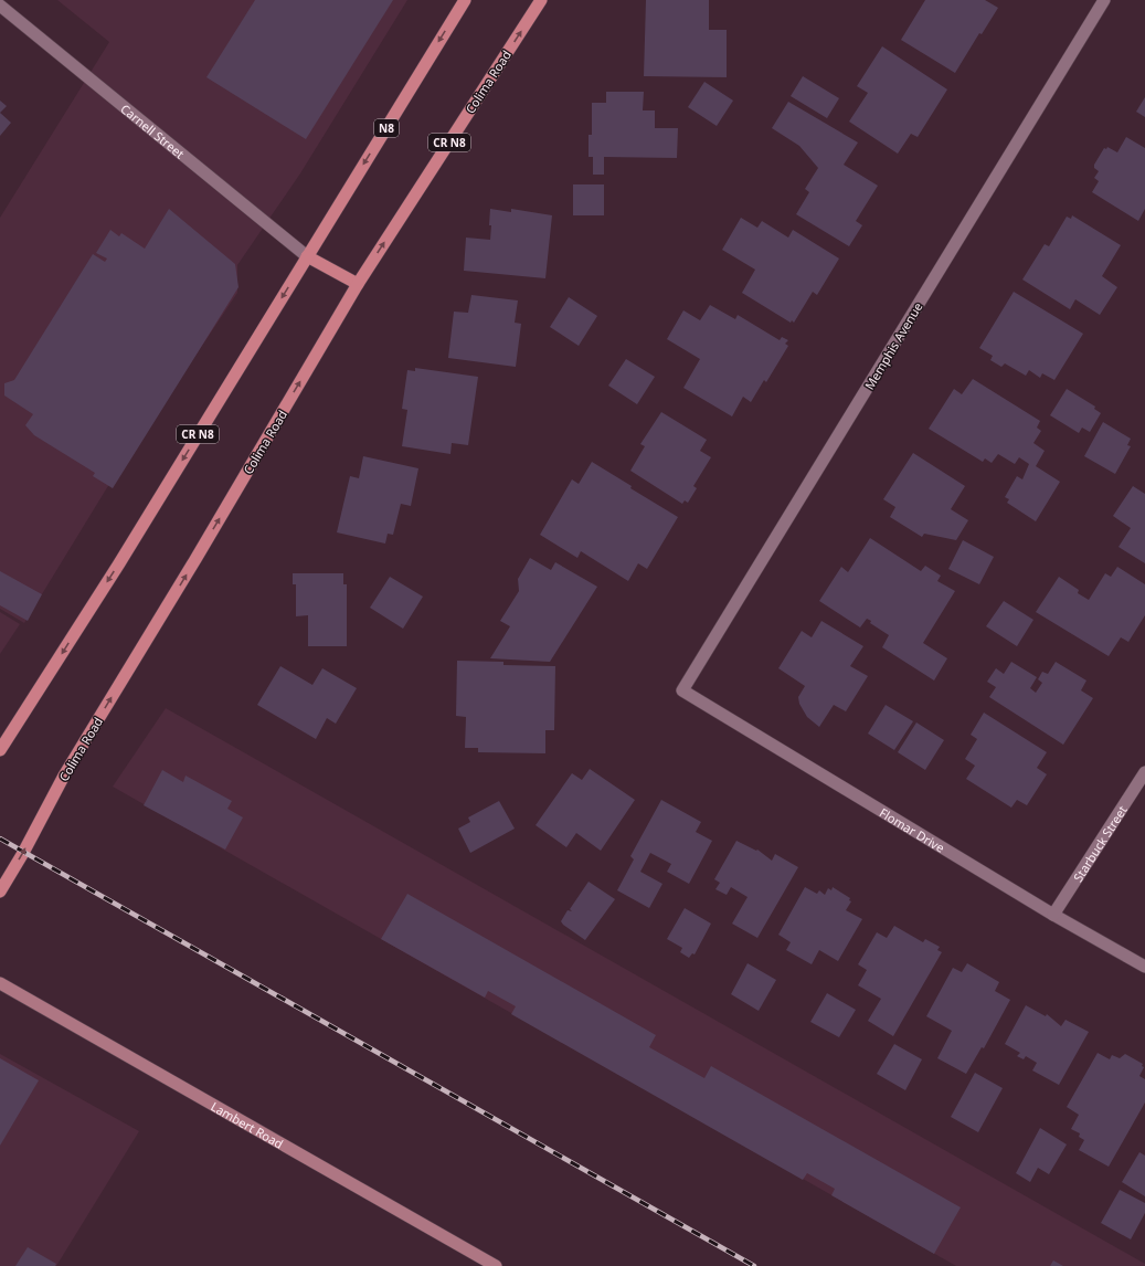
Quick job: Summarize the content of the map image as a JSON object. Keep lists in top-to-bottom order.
{
  "streets": {
    "main road": [
      "Colima Road",
      "N8",
      "CR N8",
      "Lambert Road"
    ],
    "street": [
      "Carnell Street",
      "Memphis Avenue",
      "Flomar Drive",
      "Starbuck Street"
    ]
  },
  "crossings": [
    ["N8", "Carnell Street"],
    ["N8", "CR N8"],
    ["Carnell Street", "CR N8"],
    ["Memphis Avenue", "Flomar Drive"],
    ["Flomar Drive", "Starbuck Street"]
  ]
}
